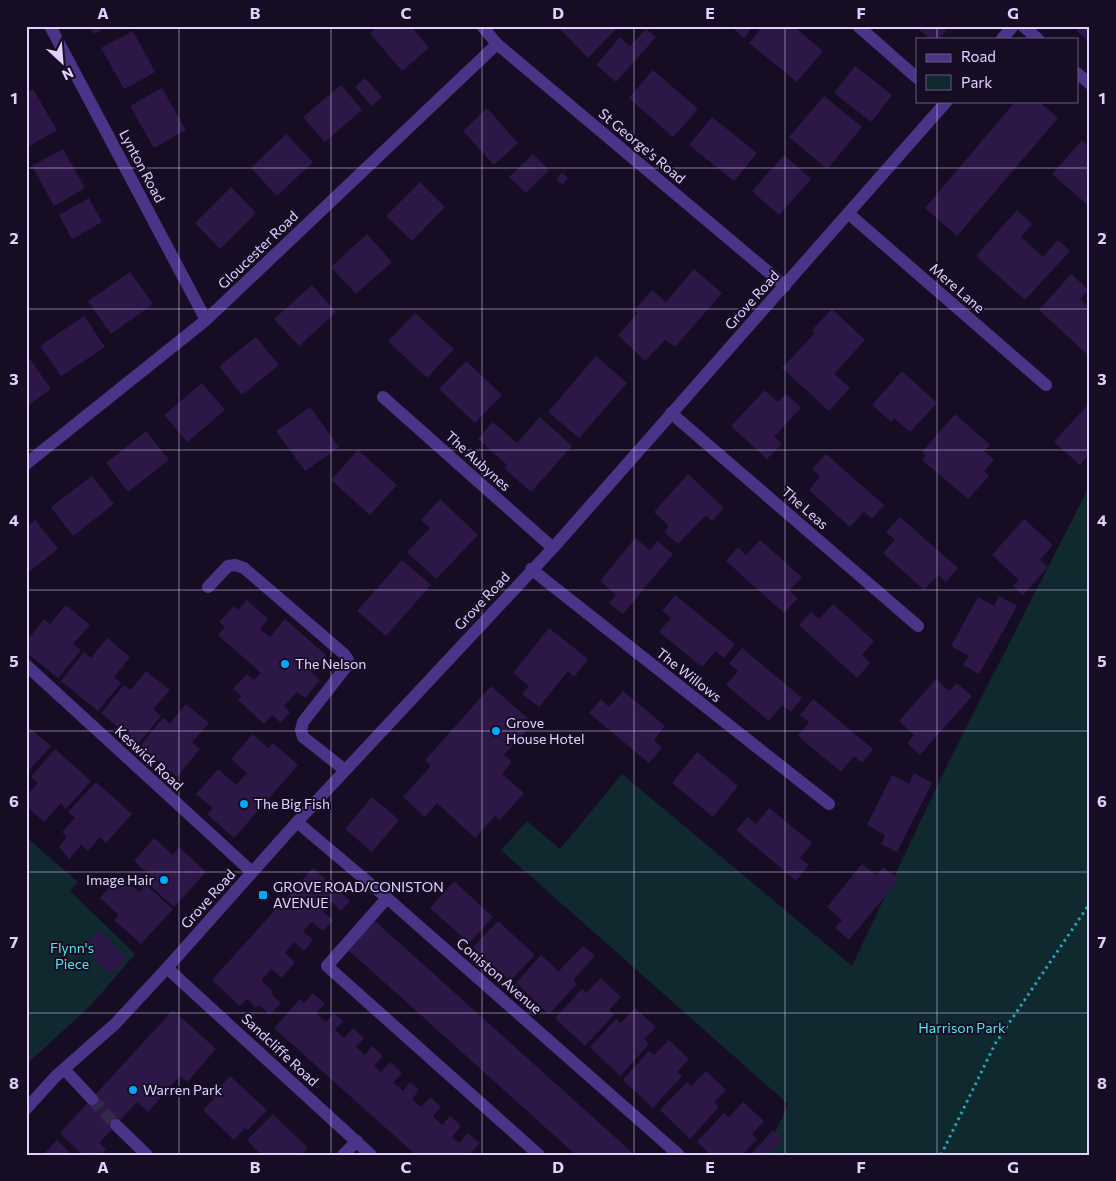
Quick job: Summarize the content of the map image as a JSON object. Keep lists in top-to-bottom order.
{
  "streets": {
    "street": [
      "St George's Road",
      "Lynton Road",
      "Gloucester Road",
      "Mere Lane",
      "Grove Road",
      "The Aubynes",
      "The Leas",
      "The Willows",
      "Keswick Road",
      "Coniston Avenue",
      "Sandcliffe Road"
    ]
  },
  "crossings": [
    ["St George's Road", "Gloucester Road"],
    ["St George's Road", "Grove Road"],
    ["Lynton Road", "Gloucester Road"],
    ["Mere Lane", "Grove Road"],
    ["Grove Road", "The Aubynes"],
    ["Grove Road", "The Leas"],
    ["Grove Road", "The Willows"],
    ["Grove Road", "Keswick Road"],
    ["Grove Road", "Coniston Avenue"],
    ["Grove Road", "Sandcliffe Road"]
  ],
  "parks": ["Flynn's Piece", "Harrison Park"],
  "places": {
    "other": [
      "The Nelson",
      "Grove House Hotel",
      "The Big Fish",
      "Image Hair",
      "Warren Park"
    ],
    "transit": ["GROVE ROAD/CONISTON AVENUE"]
  },
  "legend": ["Road", "Park"],
  "north": "bottom right",
  "grid": {
    "columns": [
      "A",
      "B",
      "C",
      "D",
      "E",
      "F",
      "G"
    ],
    "rows": [
      "1",
      "2",
      "3",
      "4",
      "5",
      "6",
      "7",
      "8"
    ]
  }
}
